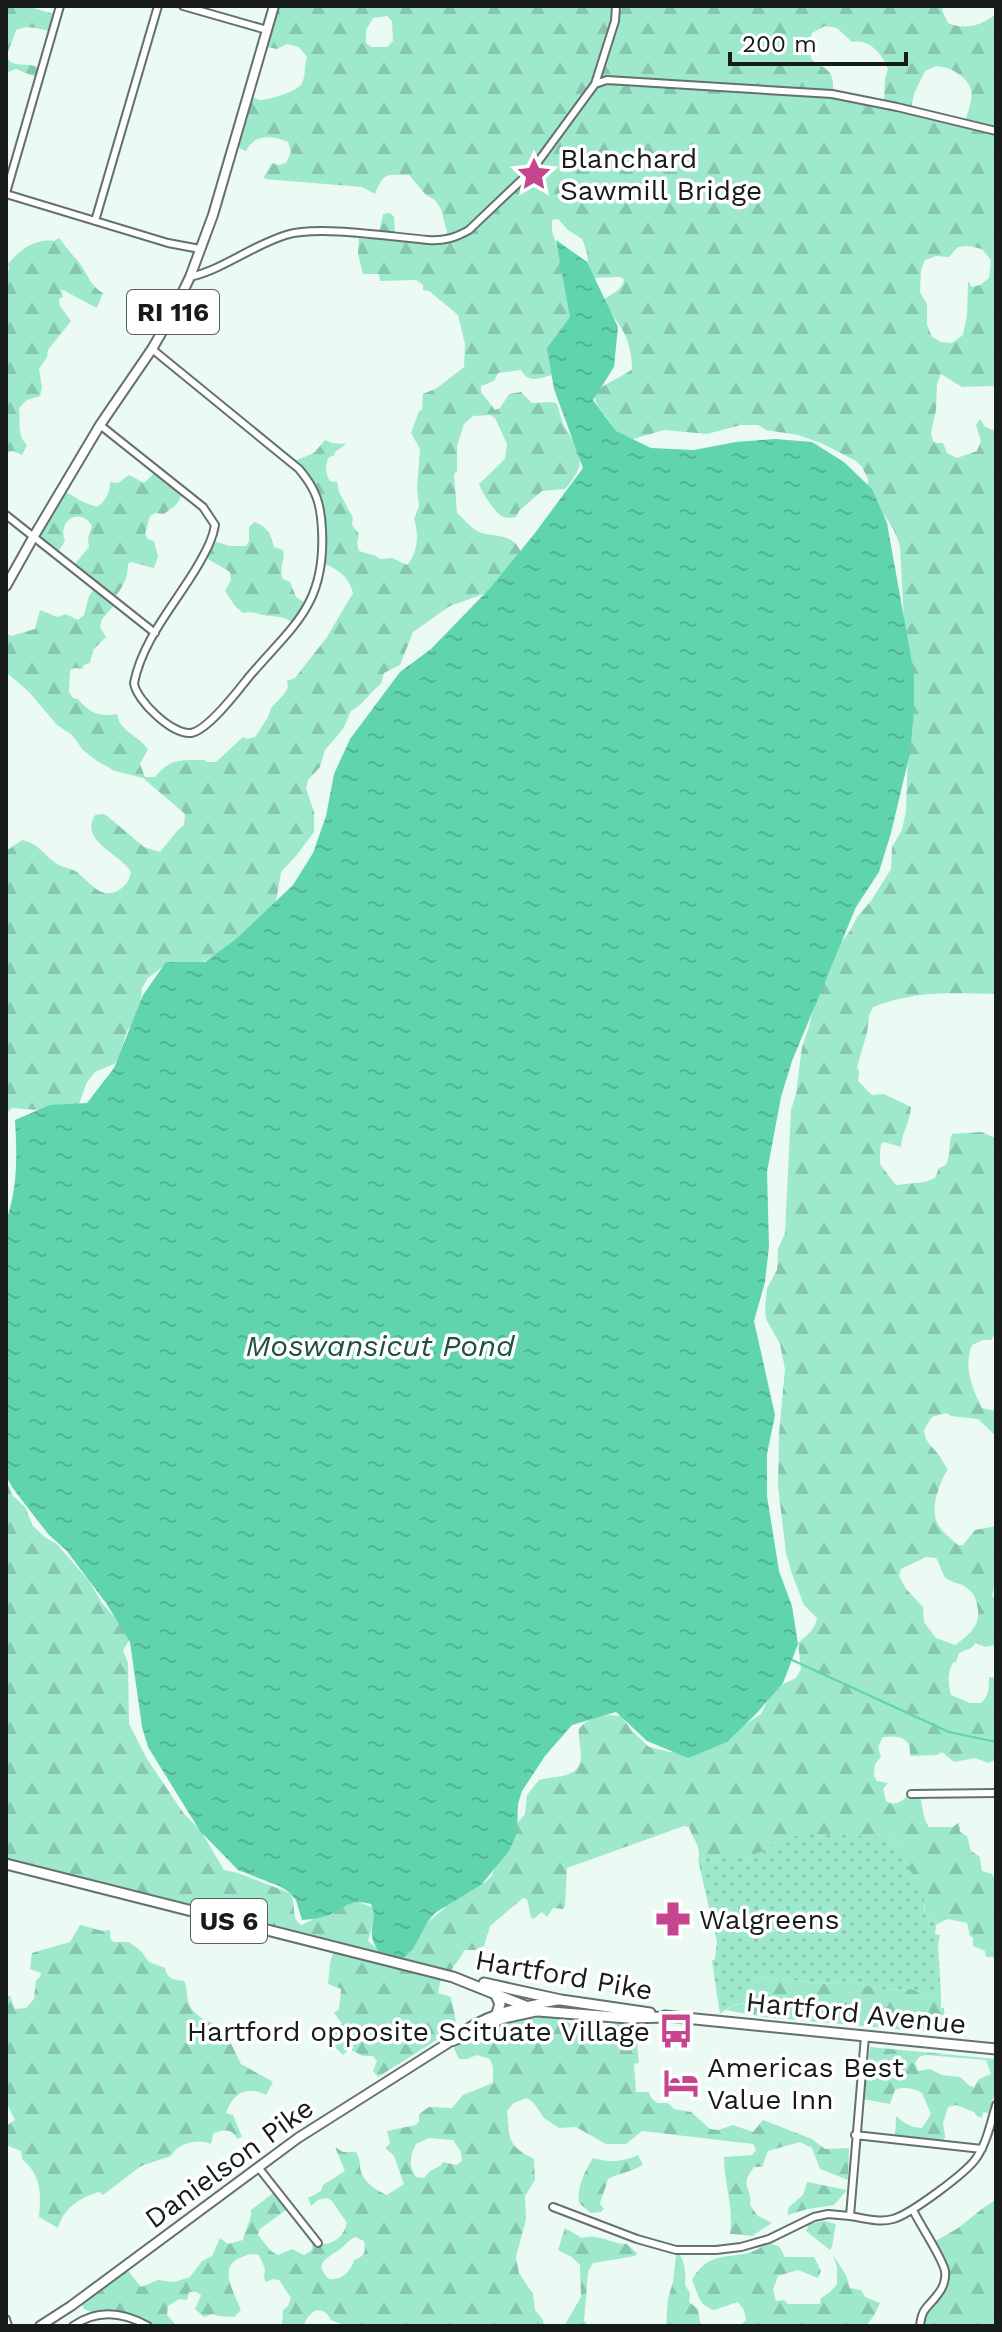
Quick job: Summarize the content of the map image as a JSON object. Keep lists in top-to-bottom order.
{
  "streets": {
    "highway": ["US 6", "Hartford Pike", "Hartford Avenue"],
    "main road": ["RI 116", "Danielson Pike"]
  },
  "crossings": [
    ["Hartford Pike", "Hartford Avenue"],
    ["Hartford Pike", "Danielson Pike"]
  ],
  "water": ["Moswansicut Pond"],
  "places": {
    "place": ["Blanchard Sawmill Bridge"],
    "pharmacy": ["Walgreens"],
    "bus stop": ["Hartford opposite Scituate Village"],
    "hotel": ["Americas Best Value Inn"]
  },
  "scale_bar": "200 m"
}
